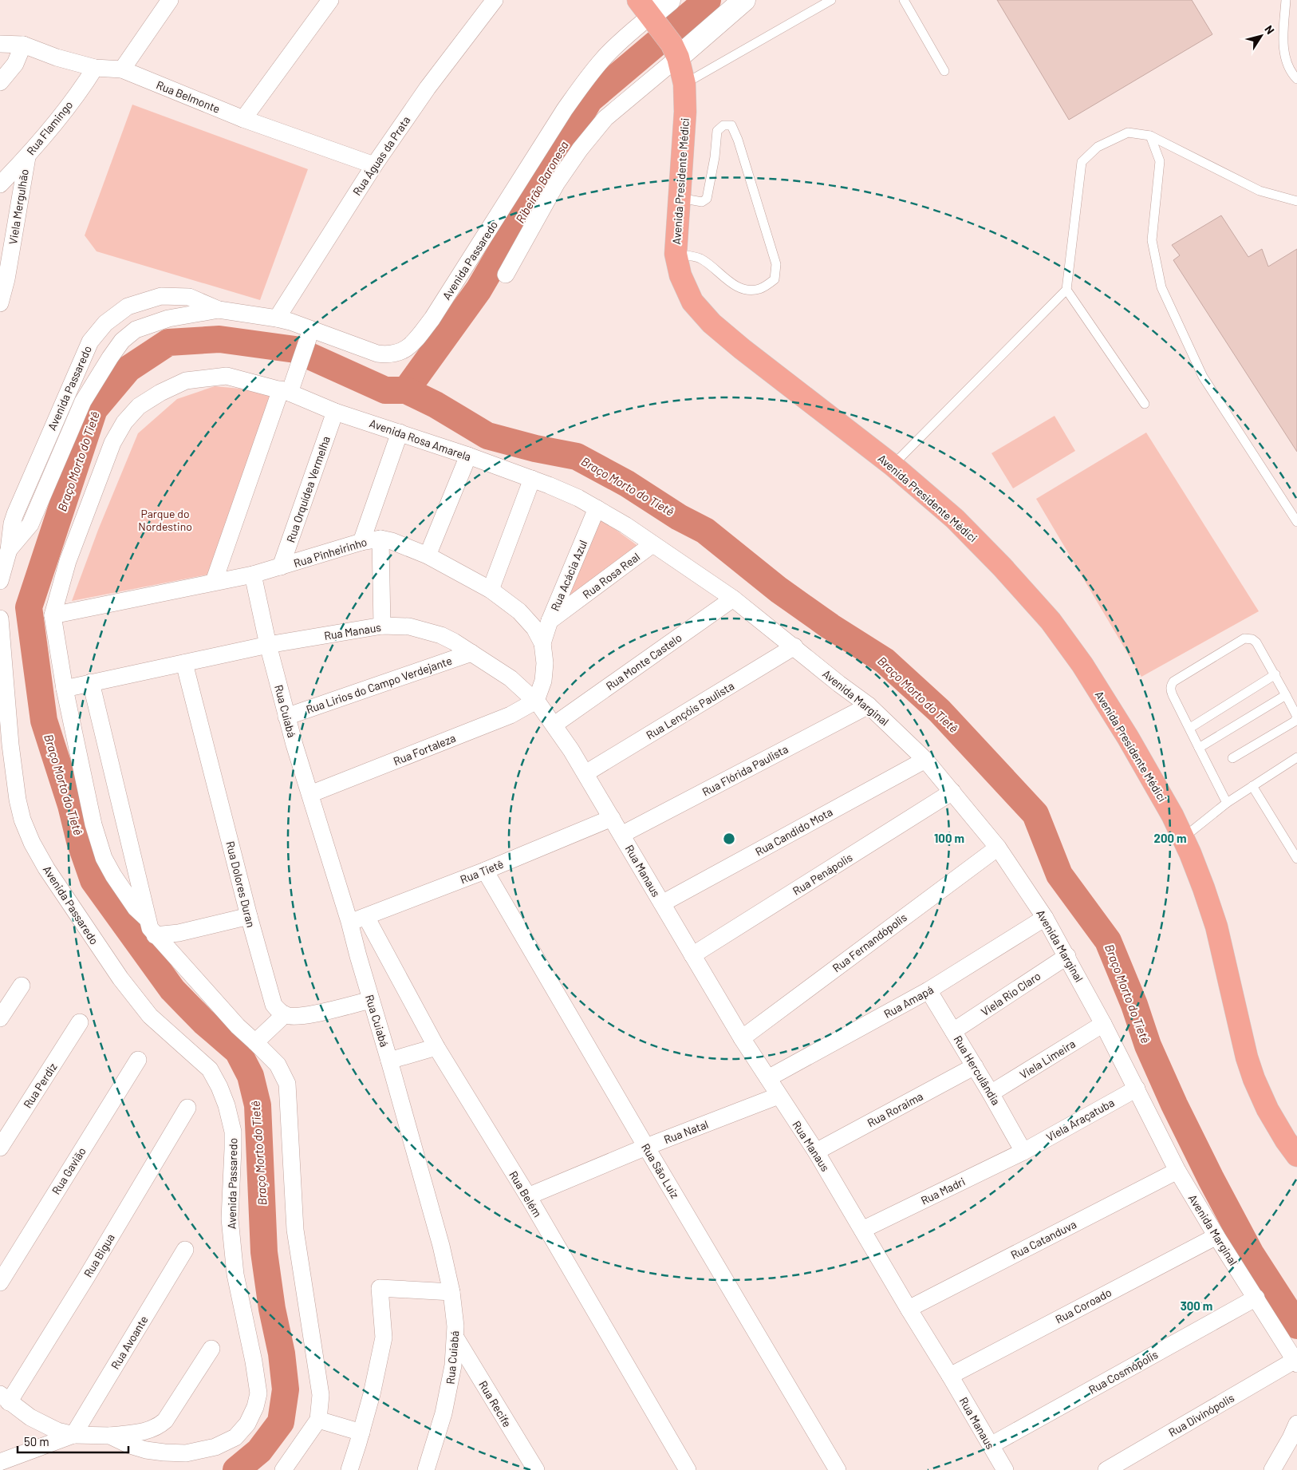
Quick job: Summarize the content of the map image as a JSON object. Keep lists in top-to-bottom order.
{
  "streets": {
    "main road": ["Avenida Presidente Médici"],
    "street": [
      "Rua Belmonte",
      "Rua Flamingo",
      "Rua Águas da Prata",
      "Viela Mergulhão",
      "Avenida Passaredo",
      "Avenida Rosa Amarela",
      "Rua Orquídea Vermelha",
      "Rua Pinheirinho",
      "Rua Acácia Azul",
      "Rua Rosa Real",
      "Rua Manaus",
      "Rua Monte Castelo",
      "Rua Lirios do Campo Verdejante",
      "Avenida Marginal",
      "Rua Lençóis Paulista",
      "Rua Cuiabá",
      "Rua Fortaleza",
      "Rua Flórida Paulista",
      "Rua Candido Mota",
      "Rua Tietê",
      "Rua Penápolis",
      "Rua Dolores Duran",
      "Rua Fernandópolis",
      "Viela Rio Claro",
      "Rua Amapá",
      "Viela Limeira",
      "Rua Herculândia",
      "Rua Perdiz",
      "Rua Roraima",
      "Viela Araçatuba",
      "Rua Natal",
      "Rua Gavião",
      "Rua São Luiz",
      "Rua Madri",
      "Rua Belém",
      "Rua Catanduva",
      "Rua Bigua",
      "Rua Coroado",
      "Rua Avoante",
      "Rua Cosmópolis",
      "Rua Recife",
      "Rua Divinópolis"
    ]
  },
  "crossings": [
    ["Rua Belmonte", "Rua Flamingo"],
    ["Rua Belmonte", "Rua Águas da Prata"],
    ["Rua Flamingo", "Viela Mergulhão"],
    ["Rua Águas da Prata", "Avenida Passaredo"],
    ["Avenida Presidente Médici", "Avenida Passaredo"],
    ["Avenida Passaredo", "Rua Bigua"],
    ["Avenida Passaredo", "Rua Avoante"],
    ["Avenida Rosa Amarela", "Rua Orquídea Vermelha"],
    ["Avenida Rosa Amarela", "Rua Pinheirinho"],
    ["Avenida Rosa Amarela", "Rua Acácia Azul"],
    ["Avenida Rosa Amarela", "Rua Rosa Real"],
    ["Avenida Rosa Amarela", "Rua Monte Castelo"],
    ["Avenida Rosa Amarela", "Avenida Marginal"],
    ["Rua Orquídea Vermelha", "Rua Pinheirinho"],
    ["Rua Pinheirinho", "Rua Acácia Azul"],
    ["Rua Pinheirinho", "Rua Manaus"],
    ["Rua Pinheirinho", "Rua Cuiabá"],
    ["Rua Pinheirinho", "Rua Fortaleza"],
    ["Rua Acácia Azul", "Rua Rosa Real"],
    ["Rua Manaus", "Rua Monte Castelo"],
    ["Rua Manaus", "Rua Lirios do Campo Verdejante"],
    ["Rua Manaus", "Rua Lençóis Paulista"],
    ["Rua Manaus", "Rua Cuiabá"],
    ["Rua Manaus", "Rua Fortaleza"],
    ["Rua Manaus", "Rua Flórida Paulista"],
    ["Rua Manaus", "Rua Candido Mota"],
    ["Rua Manaus", "Rua Tietê"],
    ["Rua Manaus", "Rua Penápolis"],
    ["Rua Manaus", "Rua Dolores Duran"],
    ["Rua Manaus", "Rua Fernandópolis"],
    ["Rua Manaus", "Rua Amapá"],
    ["Rua Manaus", "Rua Roraima"],
    ["Rua Manaus", "Rua Natal"],
    ["Rua Manaus", "Rua Madri"],
    ["Rua Manaus", "Rua Catanduva"],
    ["Rua Manaus", "Rua Coroado"],
    ["Rua Manaus", "Rua Cosmópolis"],
    ["Rua Monte Castelo", "Avenida Marginal"],
    ["Rua Lirios do Campo Verdejante", "Rua Cuiabá"],
    ["Avenida Marginal", "Rua Lençóis Paulista"],
    ["Avenida Marginal", "Rua Flórida Paulista"],
    ["Avenida Marginal", "Rua Candido Mota"],
    ["Avenida Marginal", "Rua Penápolis"],
    ["Avenida Marginal", "Rua Fernandópolis"],
    ["Avenida Marginal", "Viela Rio Claro"],
    ["Avenida Marginal", "Rua Amapá"],
    ["Avenida Marginal", "Viela Limeira"],
    ["Avenida Marginal", "Viela Araçatuba"],
    ["Avenida Marginal", "Rua Catanduva"],
    ["Avenida Marginal", "Rua Coroado"],
    ["Avenida Marginal", "Rua Cosmópolis"],
    ["Avenida Marginal", "Rua Divinópolis"],
    ["Rua Cuiabá", "Rua Fortaleza"],
    ["Rua Cuiabá", "Rua Tietê"],
    ["Rua Cuiabá", "Rua Recife"],
    ["Rua Tietê", "Rua São Luiz"],
    ["Rua Tietê", "Rua Belém"],
    ["Viela Rio Claro", "Rua Herculândia"],
    ["Rua Amapá", "Rua Herculândia"],
    ["Viela Limeira", "Rua Herculândia"],
    ["Rua Herculândia", "Rua Roraima"],
    ["Rua Herculândia", "Viela Araçatuba"],
    ["Rua Herculândia", "Rua Madri"],
    ["Viela Araçatuba", "Rua Madri"],
    ["Rua Natal", "Rua São Luiz"],
    ["Rua Natal", "Rua Belém"]
  ],
  "water": ["Ribeirão Baronesa", "Braço Morto do Tietê"],
  "parks": ["Parque do Nordestino"],
  "scale_bar": "50 m",
  "north": "top right",
  "rings": ["100 m", "200 m", "300 m"]
}
